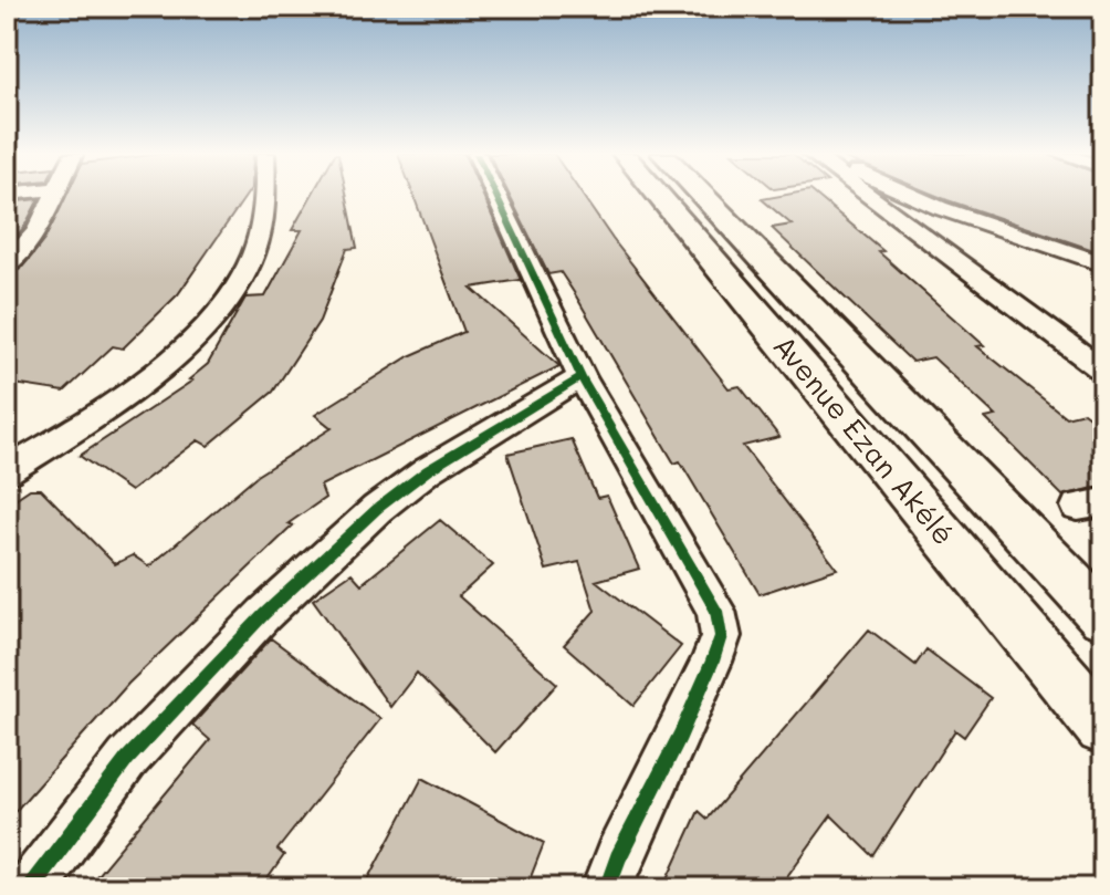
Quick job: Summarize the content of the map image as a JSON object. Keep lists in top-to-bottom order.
{
  "streets": {
    "street": ["Avenue Ezan Akélé"]
  }
}
